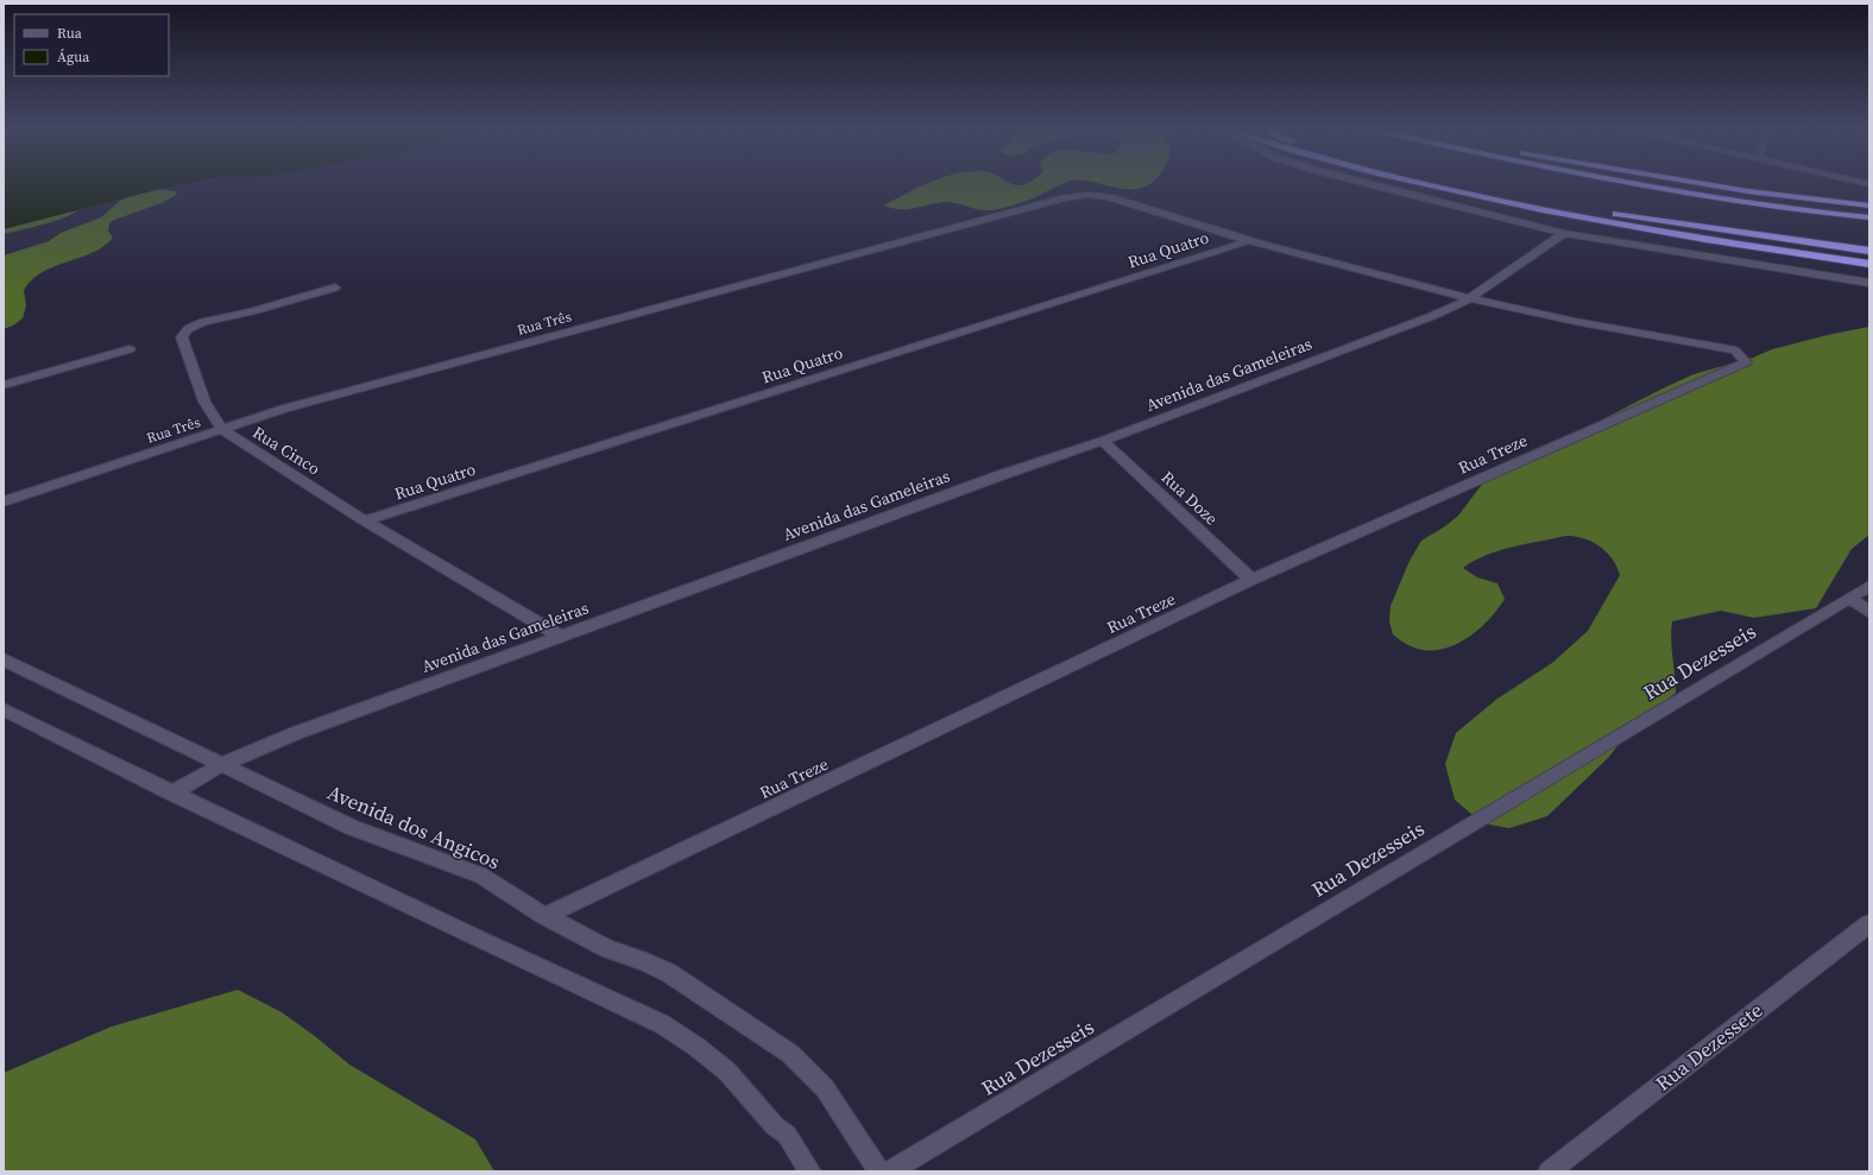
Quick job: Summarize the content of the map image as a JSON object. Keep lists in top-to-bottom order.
{
  "streets": {
    "street": [
      "Rua Quatro",
      "Rua Três",
      "Avenida das Gameleiras",
      "Rua Cinco",
      "Rua Treze",
      "Rua Doze",
      "Rua Dezesseis",
      "Avenida dos Angicos",
      "Rua Dezessete"
    ]
  },
  "crossings": [
    ["Rua Quatro", "Rua Três"],
    ["Rua Quatro", "Rua Cinco"],
    ["Rua Três", "Rua Cinco"],
    ["Avenida das Gameleiras", "Rua Cinco"],
    ["Avenida das Gameleiras", "Rua Treze"],
    ["Avenida das Gameleiras", "Rua Doze"],
    ["Avenida das Gameleiras", "Avenida dos Angicos"],
    ["Rua Treze", "Rua Doze"],
    ["Rua Treze", "Avenida dos Angicos"]
  ],
  "legend": ["Rua", "Água"]
}
